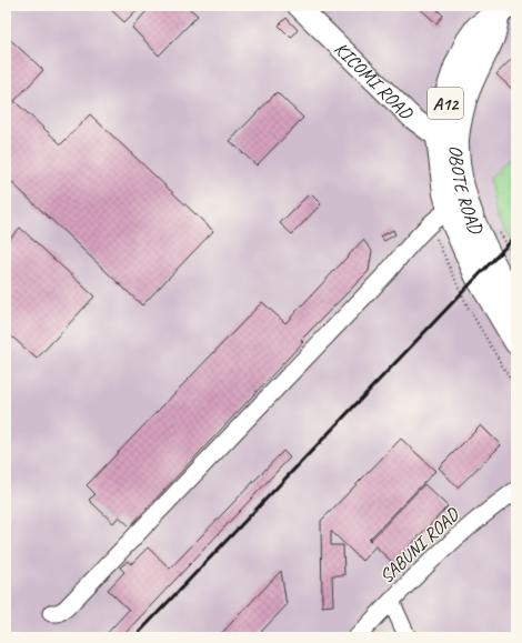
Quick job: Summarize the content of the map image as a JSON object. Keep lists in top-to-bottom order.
{
  "streets": {
    "highway": ["A12", "OBOTE ROAD"],
    "main road": ["KICOMI ROAD"],
    "street": ["SABUNI ROAD"]
  },
  "crossings": [
    ["KICOMI ROAD", "OBOTE ROAD"],
    ["A12", "OBOTE ROAD"]
  ]
}
